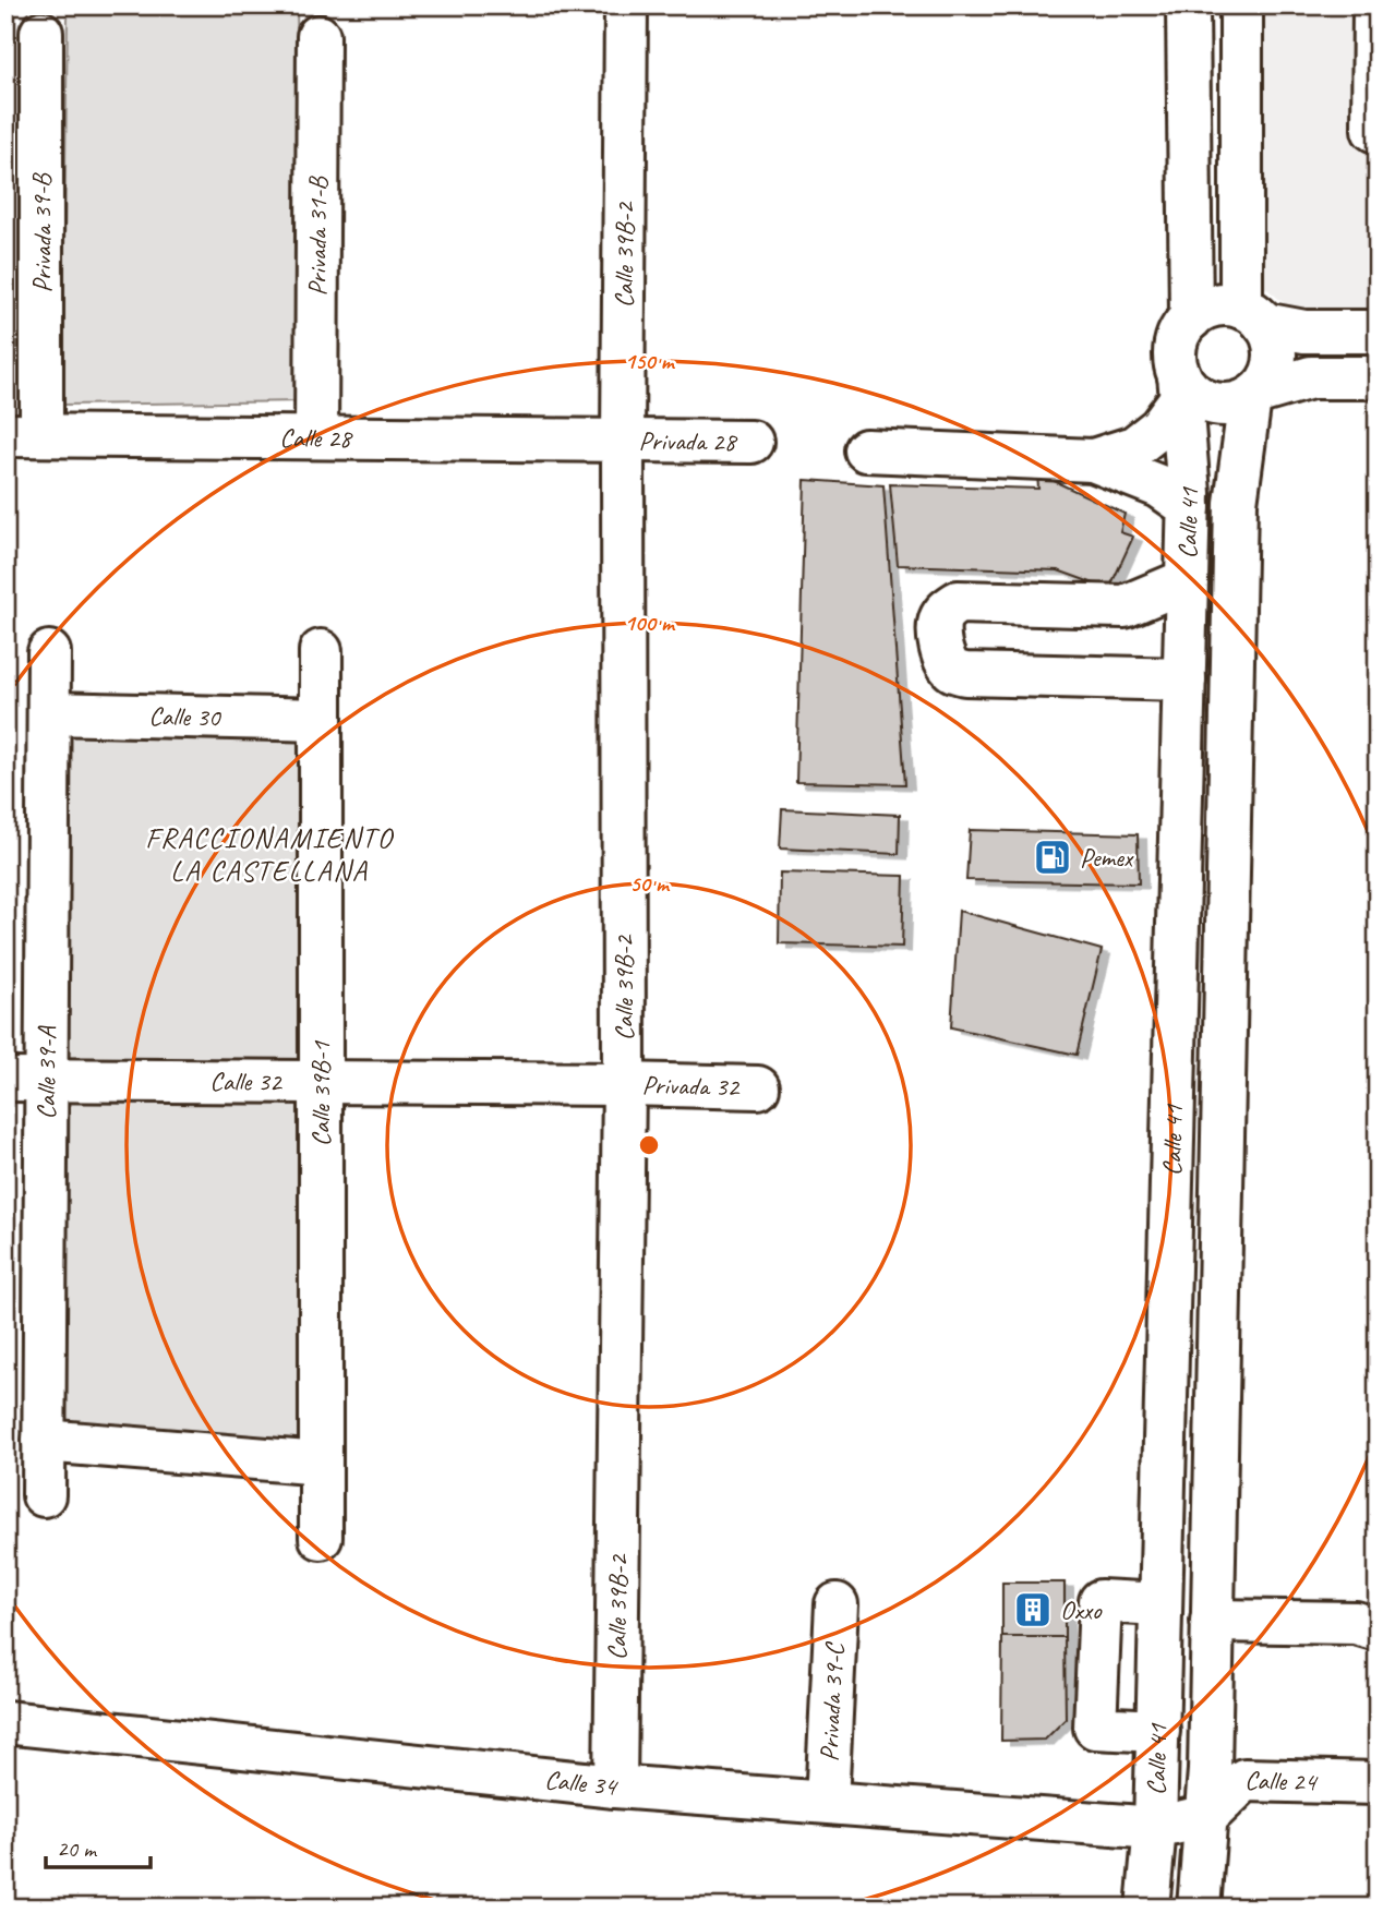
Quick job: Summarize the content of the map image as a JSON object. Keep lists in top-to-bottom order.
{
  "streets": {
    "street": [
      "Privada 39-B",
      "Privada 31-B",
      "Calle 39B-2",
      "Calle 28",
      "Privada 28",
      "Calle 41",
      "Calle 30",
      "Calle 39-A",
      "Calle 32",
      "Privada 32",
      "Calle 39B-1",
      "Privada 39-C",
      "Calle 34",
      "Calle 24"
    ]
  },
  "crossings": [
    ["Privada 39-B", "Calle 28"],
    ["Privada 31-B", "Calle 28"],
    ["Calle 39B-2", "Calle 28"],
    ["Calle 39B-2", "Privada 28"],
    ["Calle 39B-2", "Calle 32"],
    ["Calle 39B-2", "Privada 32"],
    ["Calle 39B-2", "Calle 34"],
    ["Calle 28", "Privada 28"],
    ["Calle 41", "Calle 34"],
    ["Calle 41", "Calle 24"],
    ["Calle 30", "Calle 39-A"],
    ["Calle 30", "Calle 39B-1"],
    ["Calle 39-A", "Calle 32"],
    ["Calle 32", "Privada 32"],
    ["Calle 32", "Calle 39B-1"],
    ["Privada 39-C", "Calle 34"]
  ],
  "districts": ["FRACCIONAMIENTO LA CASTELLANA"],
  "places": {
    "fuel station": ["Pemex"],
    "building": ["Oxxo"]
  },
  "scale_bar": "20 m",
  "rings": ["150 m", "100 m", "50 m"]
}
